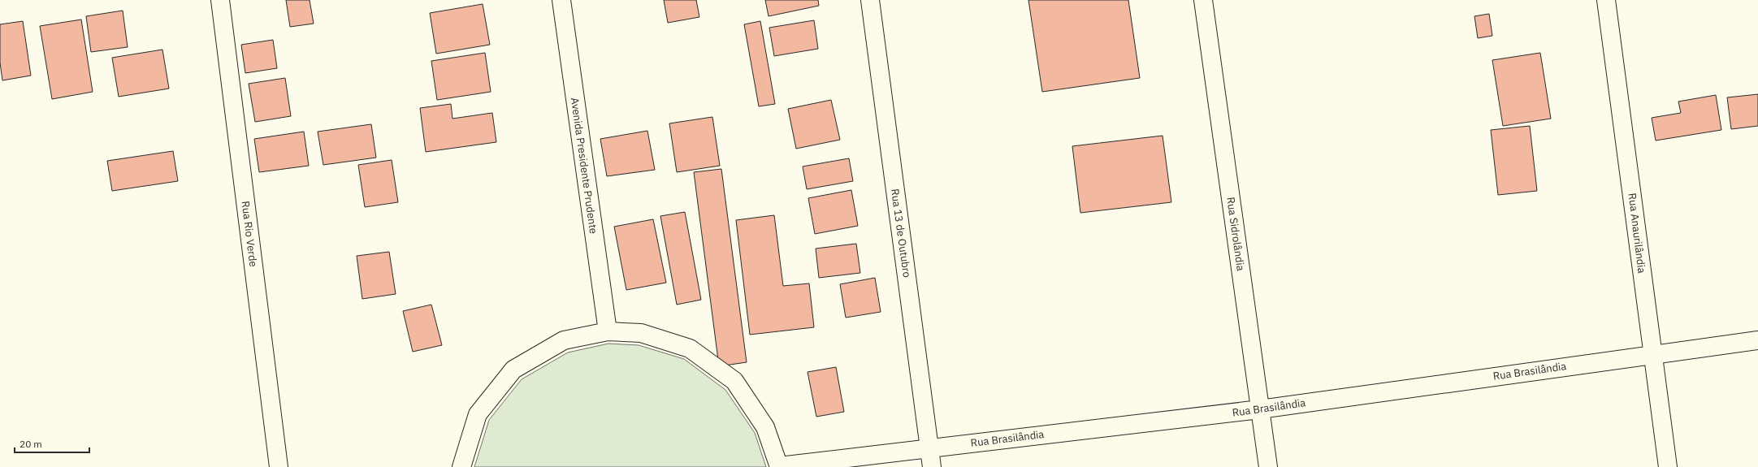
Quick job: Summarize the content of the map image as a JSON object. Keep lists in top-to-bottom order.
{
  "streets": {
    "street": [
      "Avenida Presidente Prudente",
      "Rua 13 de Outubro",
      "Rua Anaurilândia",
      "Rua Rio Verde",
      "Rua Sidrolândia",
      "Rua Brasilândia"
    ]
  },
  "crossings": [
    ["Rua 13 de Outubro", "Rua Brasilândia"],
    ["Rua Anaurilândia", "Rua Brasilândia"],
    ["Rua Sidrolândia", "Rua Brasilândia"]
  ],
  "scale_bar": "20 m"
}
